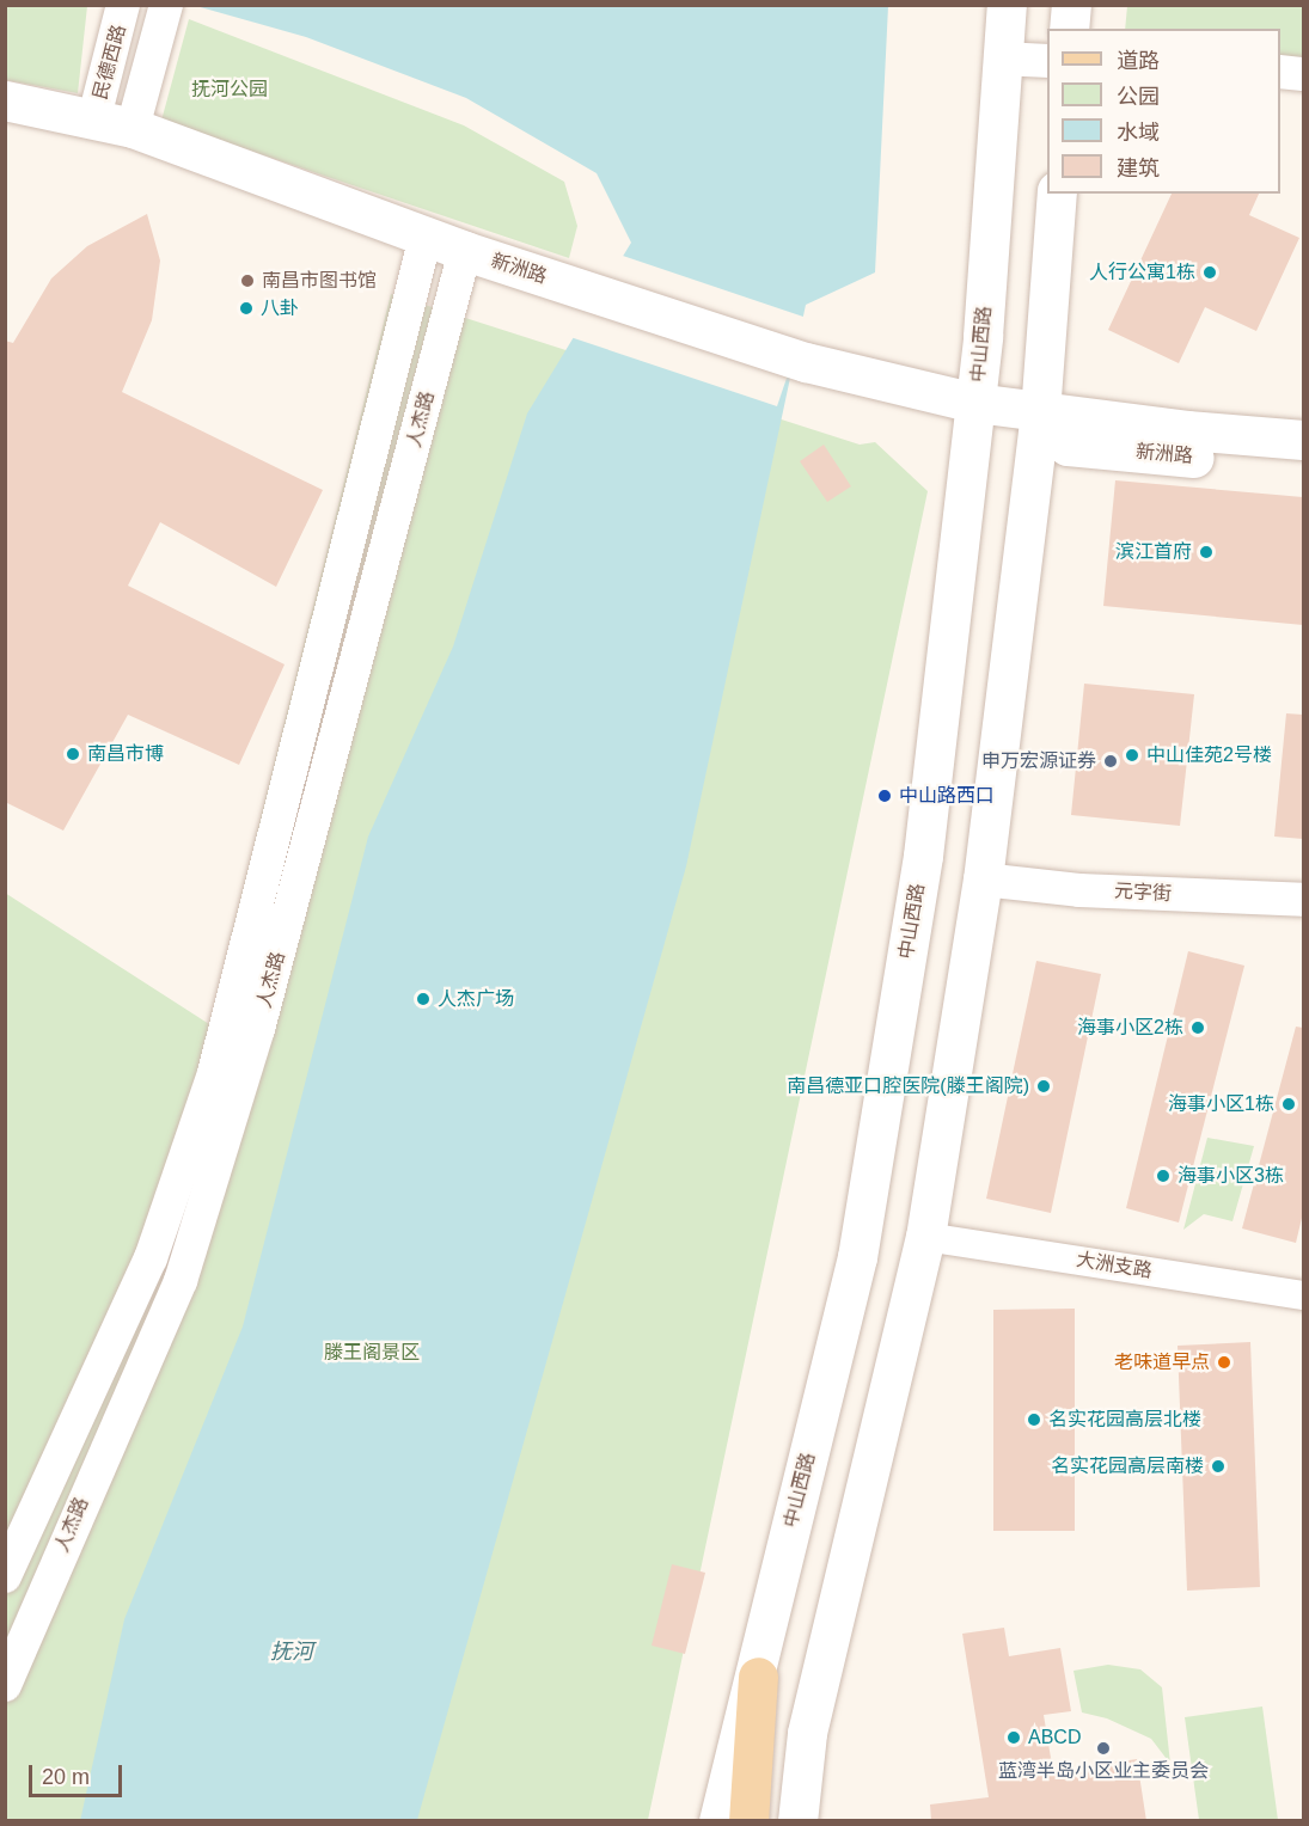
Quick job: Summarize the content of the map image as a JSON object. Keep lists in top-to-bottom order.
{
  "streets": {
    "main road": ["新洲路", "中山西路"],
    "street": [
      "民德西路",
      "人杰路",
      "元字街",
      "大洲支路"
    ]
  },
  "crossings": [
    ["民德西路", "新洲路"],
    ["新洲路", "中山西路"],
    ["新洲路", "人杰路"]
  ],
  "water": ["抚河"],
  "parks": ["抚河公园", "滕王阁景区"],
  "places": [
    "人行公寓1栋",
    "南昌市图书馆",
    "八卦",
    "滨江首府",
    "南昌市博",
    "中山佳苑2号楼",
    "申万宏源证券",
    "中山路西口",
    "人杰广场",
    "海事小区2栋",
    "南昌德亚口腔医院(滕王阁院)",
    "海事小区1栋",
    "海事小区3栋",
    "老味道早点",
    "名实花园高层北楼",
    "名实花园高层南楼",
    "ABCD",
    "蓝湾半岛小区业主委员会"
  ],
  "legend": [
    "道路",
    "公园",
    "水域",
    "建筑"
  ],
  "scale_bar": "20 m"
}
